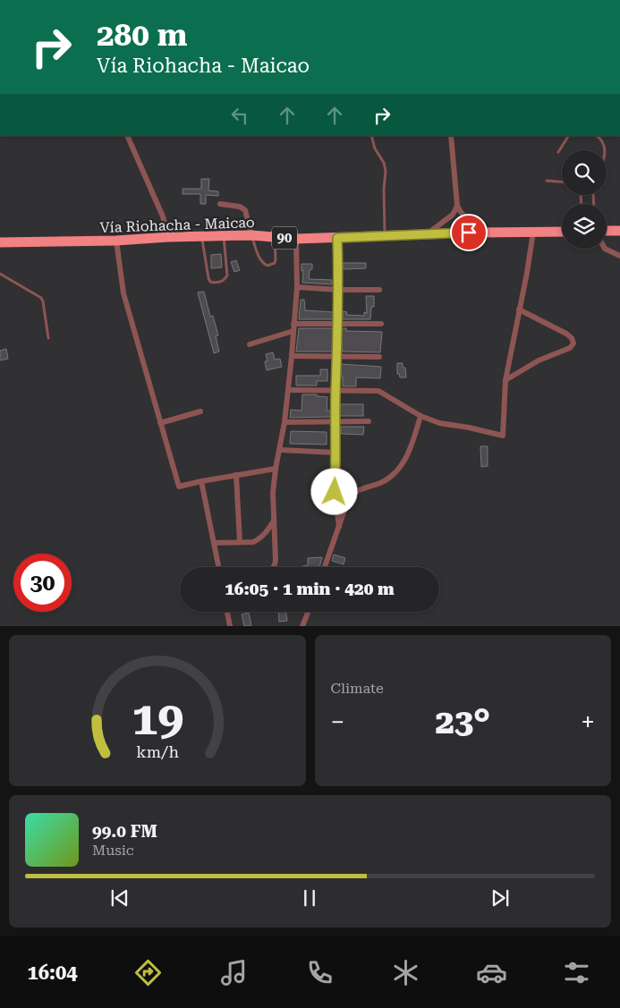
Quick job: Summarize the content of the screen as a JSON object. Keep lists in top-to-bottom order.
{
  "streets": {
    "highway": ["Vía Riohacha - Maicao", "90"]
  },
  "page": {
    "turn": ["280 m", "Vía Riohacha - Maicao"],
    "limit": "30",
    "trip": "16:05 · 1 min · 420 m",
    "tile": "Climate",
    "heat": ["−", "23°", "+"],
    "song": ["99.0 FM", "Music"],
    "tabs": "16:04",
    "gauge": ["19", "km/h"]
  }
}
